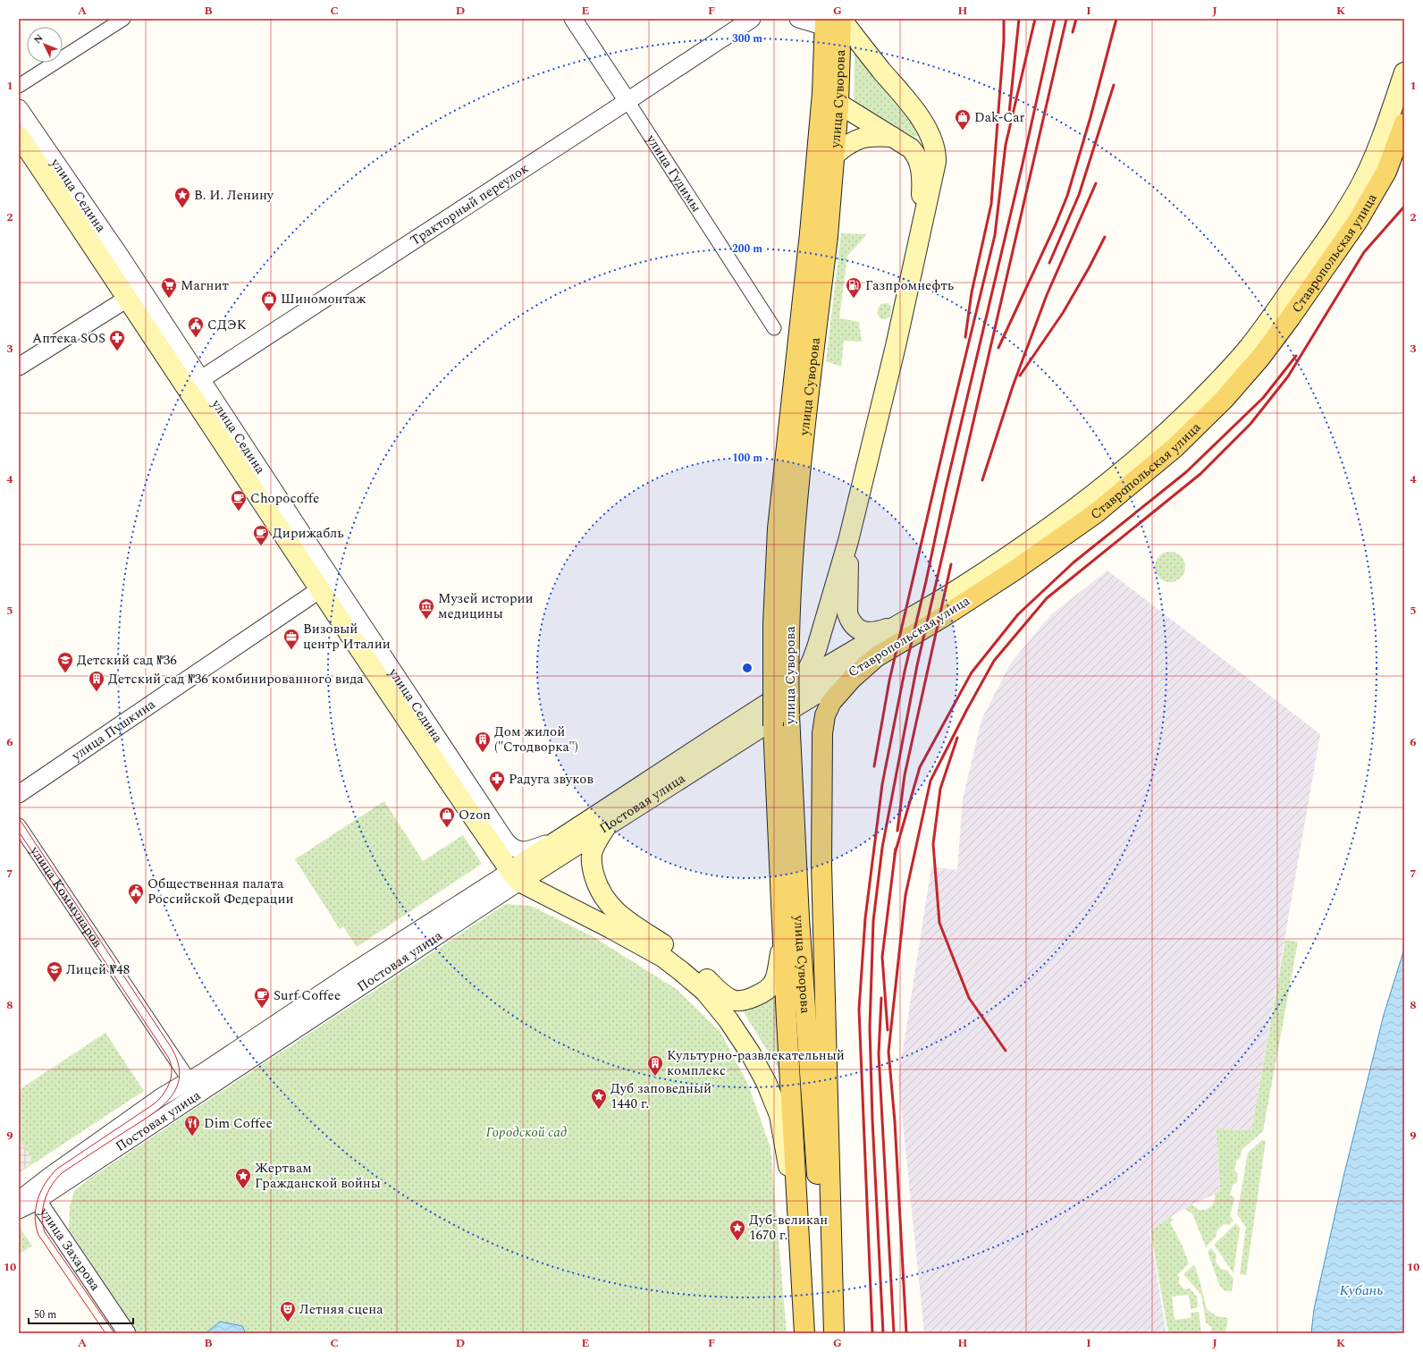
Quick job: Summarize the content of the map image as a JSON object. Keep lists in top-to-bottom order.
{
  "streets": {
    "main road": [
      "улица Суворова",
      "улица Седина",
      "Ставропольская улица",
      "Постовая улица"
    ],
    "street": [
      "улица Гудимы",
      "Тракторный переулок",
      "улица Пушкина",
      "улица Коммунаров",
      "улица Захарова"
    ]
  },
  "crossings": [
    ["улица Суворова", "Ставропольская улица"],
    ["улица Гудимы", "Тракторный переулок"],
    ["улица Седина", "Тракторный переулок"],
    ["улица Седина", "улица Пушкина"],
    ["улица Седина", "Постовая улица"],
    ["Ставропольская улица", "Постовая улица"],
    ["Постовая улица", "улица Коммунаров"],
    ["Постовая улица", "улица Захарова"]
  ],
  "water": ["Кубань"],
  "parks": ["Городской сад"],
  "places": {
    "shop": ["Dak-Car", "Шиномонтаж", "Ozon"],
    "place": [
      "В. И. Ленину",
      "Дуб заповедный 1440 г.",
      "Жертвам Гражданской войны",
      "Дуб-великан 1670 г."
    ],
    "supermarket": ["Магнит"],
    "fuel station": ["Газпромнефть"],
    "public building": ["СДЭК", "Общественная палата Российской Федерации"],
    "pharmacy": ["Аптека SOS", "Радуга звуков"],
    "cafe": ["Chopocoffe", "Дирижабль", "Surf Coffee"],
    "museum": ["Музей истории медицины"],
    "office": ["Визовый центр Италии"],
    "school or university": ["Детский сад №36", "Лицей №48"],
    "building": ["Детский сад №36 комбинированного вида", "Дом жилой (\"Стодворка\")", "Культурно-развлекательный комплекс"],
    "restaurant": ["Dim Coffee"],
    "theatre": ["Летняя сцена"]
  },
  "scale_bar": "50 m",
  "north": "top left",
  "grid": {
    "columns": [
      "A",
      "B",
      "C",
      "D",
      "E",
      "F",
      "G",
      "H",
      "I",
      "J",
      "K"
    ],
    "rows": [
      "1",
      "2",
      "3",
      "4",
      "5",
      "6",
      "7",
      "8",
      "9",
      "10"
    ]
  },
  "rings": ["300 m", "200 m", "100 m"]
}
